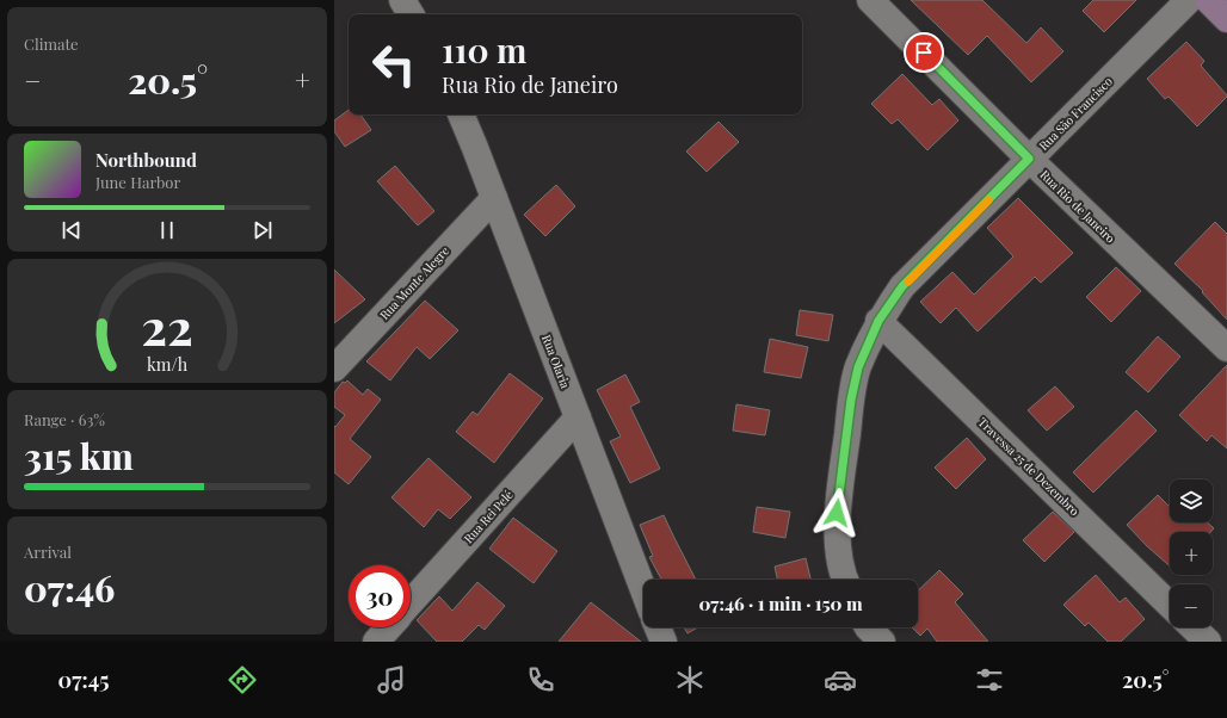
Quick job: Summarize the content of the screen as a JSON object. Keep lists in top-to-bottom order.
{
  "streets": {
    "street": [
      "Rua São Francisco",
      "Rua Rio de Janeiro",
      "Rua Monte Alegre",
      "Rua Olaria",
      "Travessa 25 de Dezembro",
      "Rua Rei Pelé"
    ]
  },
  "crossings": [
    ["Rua São Francisco", "Rua Rio de Janeiro"],
    ["Rua São Francisco", "Travessa 25 de Dezembro"],
    ["Rua Monte Alegre", "Rua Olaria"],
    ["Rua Olaria", "Rua Rei Pelé"]
  ],
  "page": {
    "tile": [
      "Climate",
      ["Range · 63%", "315 km"],
      ["Arrival", "07:46"]
    ],
    "turn": ["110 m", "Rua Rio de Janeiro"],
    "heat": ["−", "20.5°", "+"],
    "song": ["Northbound", "June Harbor"],
    "map_buttons": ["+", "−"],
    "limit": "30",
    "trip": "07:46 · 1 min · 150 m",
    "tabs": ["07:45", "20.5°"],
    "gauge": ["22", "km/h"]
  }
}
